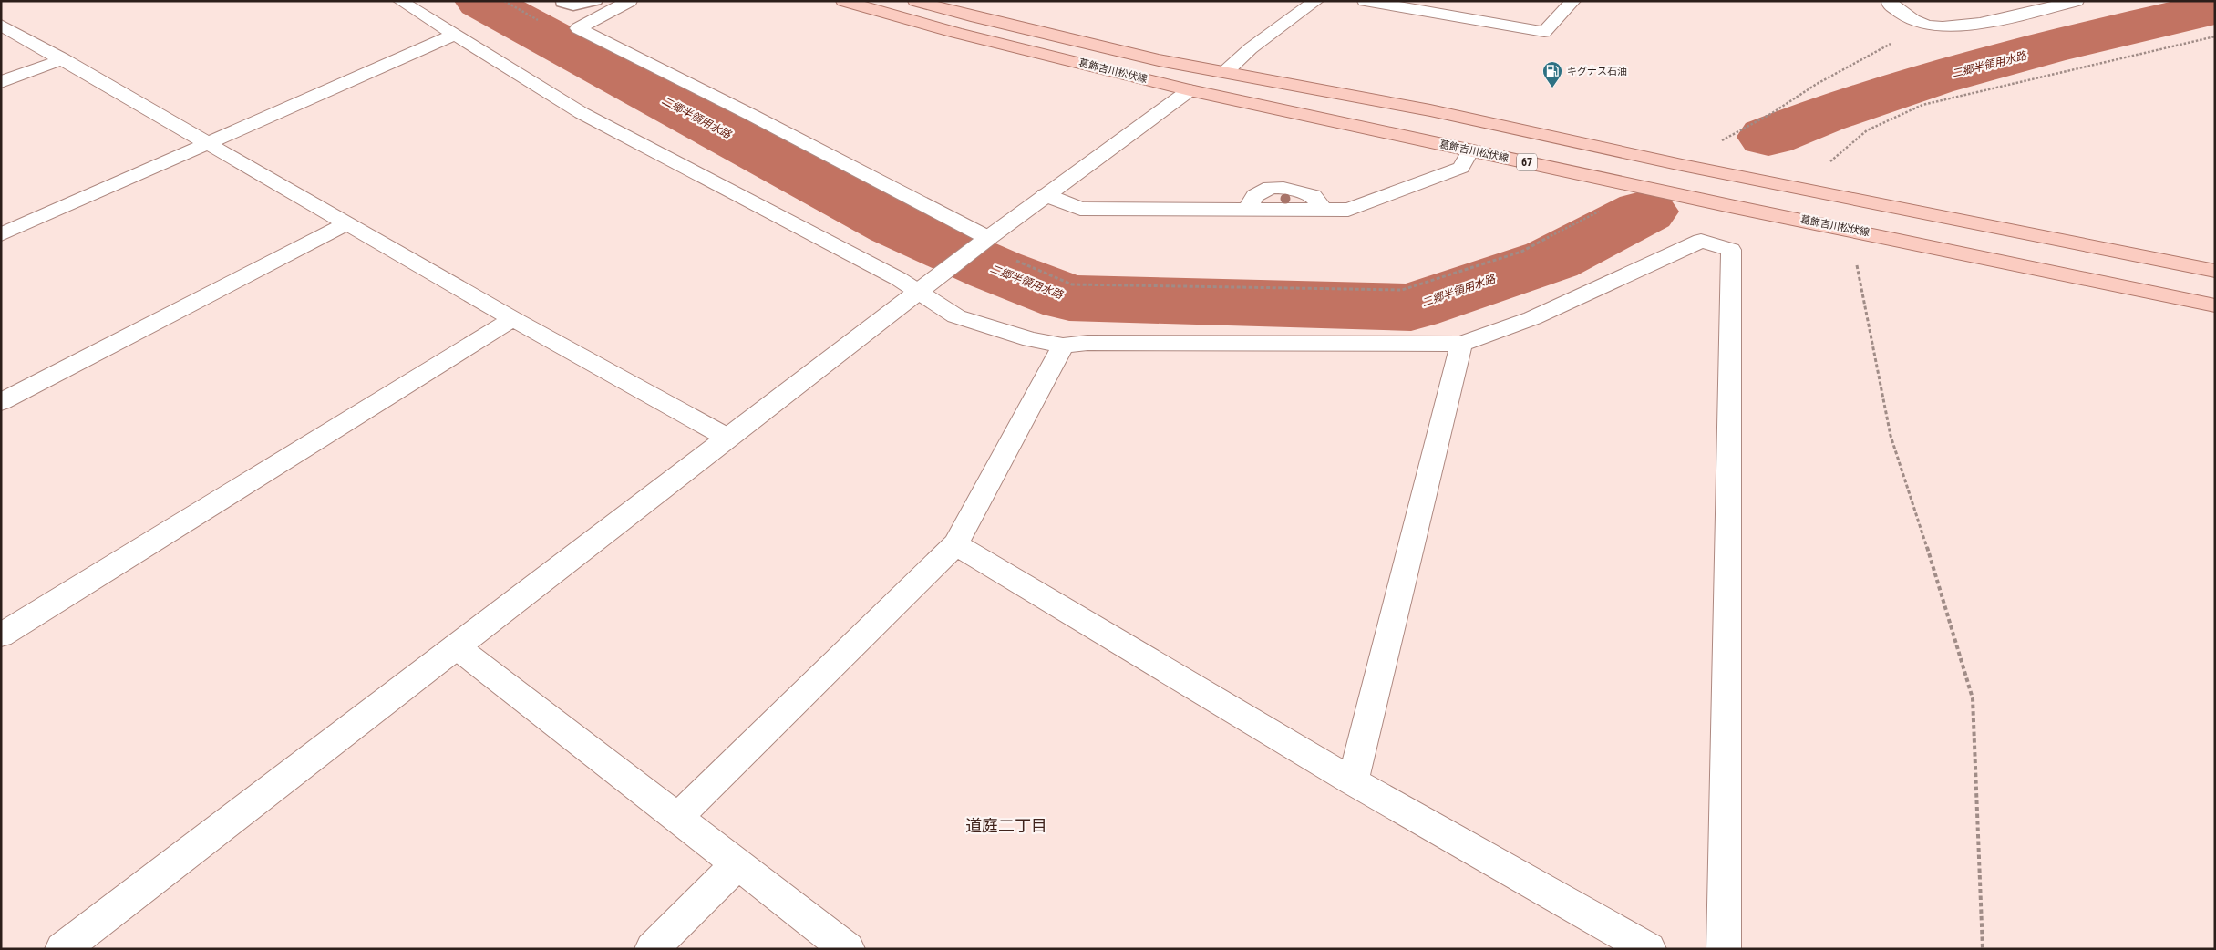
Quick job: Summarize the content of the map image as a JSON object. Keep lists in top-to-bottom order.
{
  "streets": {
    "main road": ["葛飾吉川松伏線", "67"]
  },
  "districts": ["道庭二丁目"],
  "water": ["二郷半領用水路"],
  "places": {
    "fuel station": ["キグナス石油"]
  }
}
